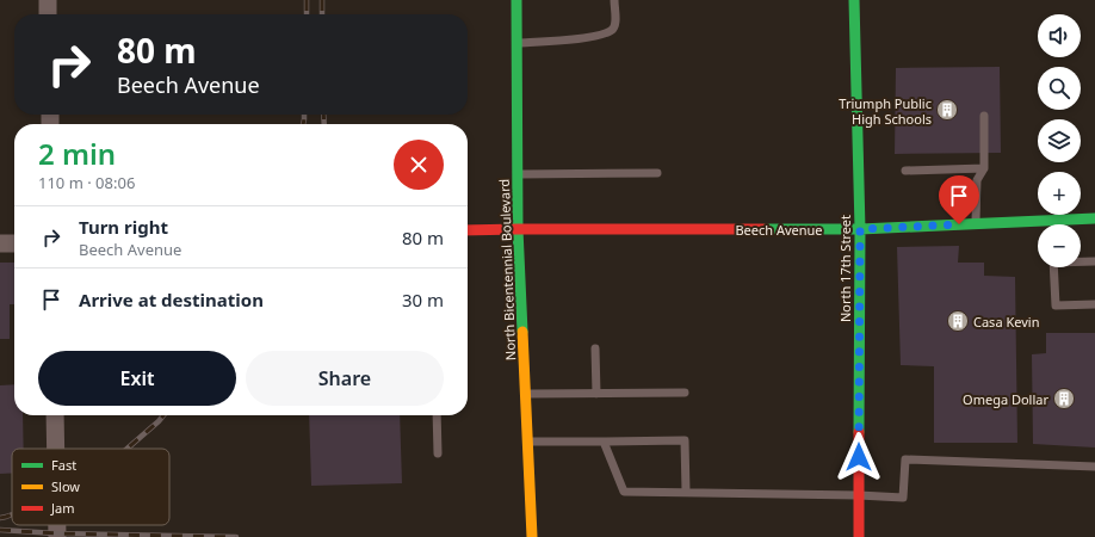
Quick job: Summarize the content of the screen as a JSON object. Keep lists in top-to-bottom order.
{
  "streets": {
    "street": ["Beech Avenue", "North 17th Street", "North Bicentennial Boulevard"]
  },
  "crossings": [
    ["Beech Avenue", "North 17th Street"],
    ["Beech Avenue", "North Bicentennial Boulevard"]
  ],
  "places": {
    "building": ["Triumph Public High Schools", "Casa Kevin", "Omega Dollar"]
  },
  "legend": ["Fast", "Slow", "Jam"],
  "page": {
    "map_buttons": ["+", "−"],
    "turn": ["80 m", "Beech Avenue"],
    "heading": ["2 min", "110 m · 08:06"],
    "list": [
      {
        "name": "Turn right",
        "note": "Beech Avenue",
        "value": "80 m"
      },
      {
        "name": "Arrive at destination",
        "value": "30 m"
      }
    ],
    "buttons": ["Exit", "Share"]
  }
}
